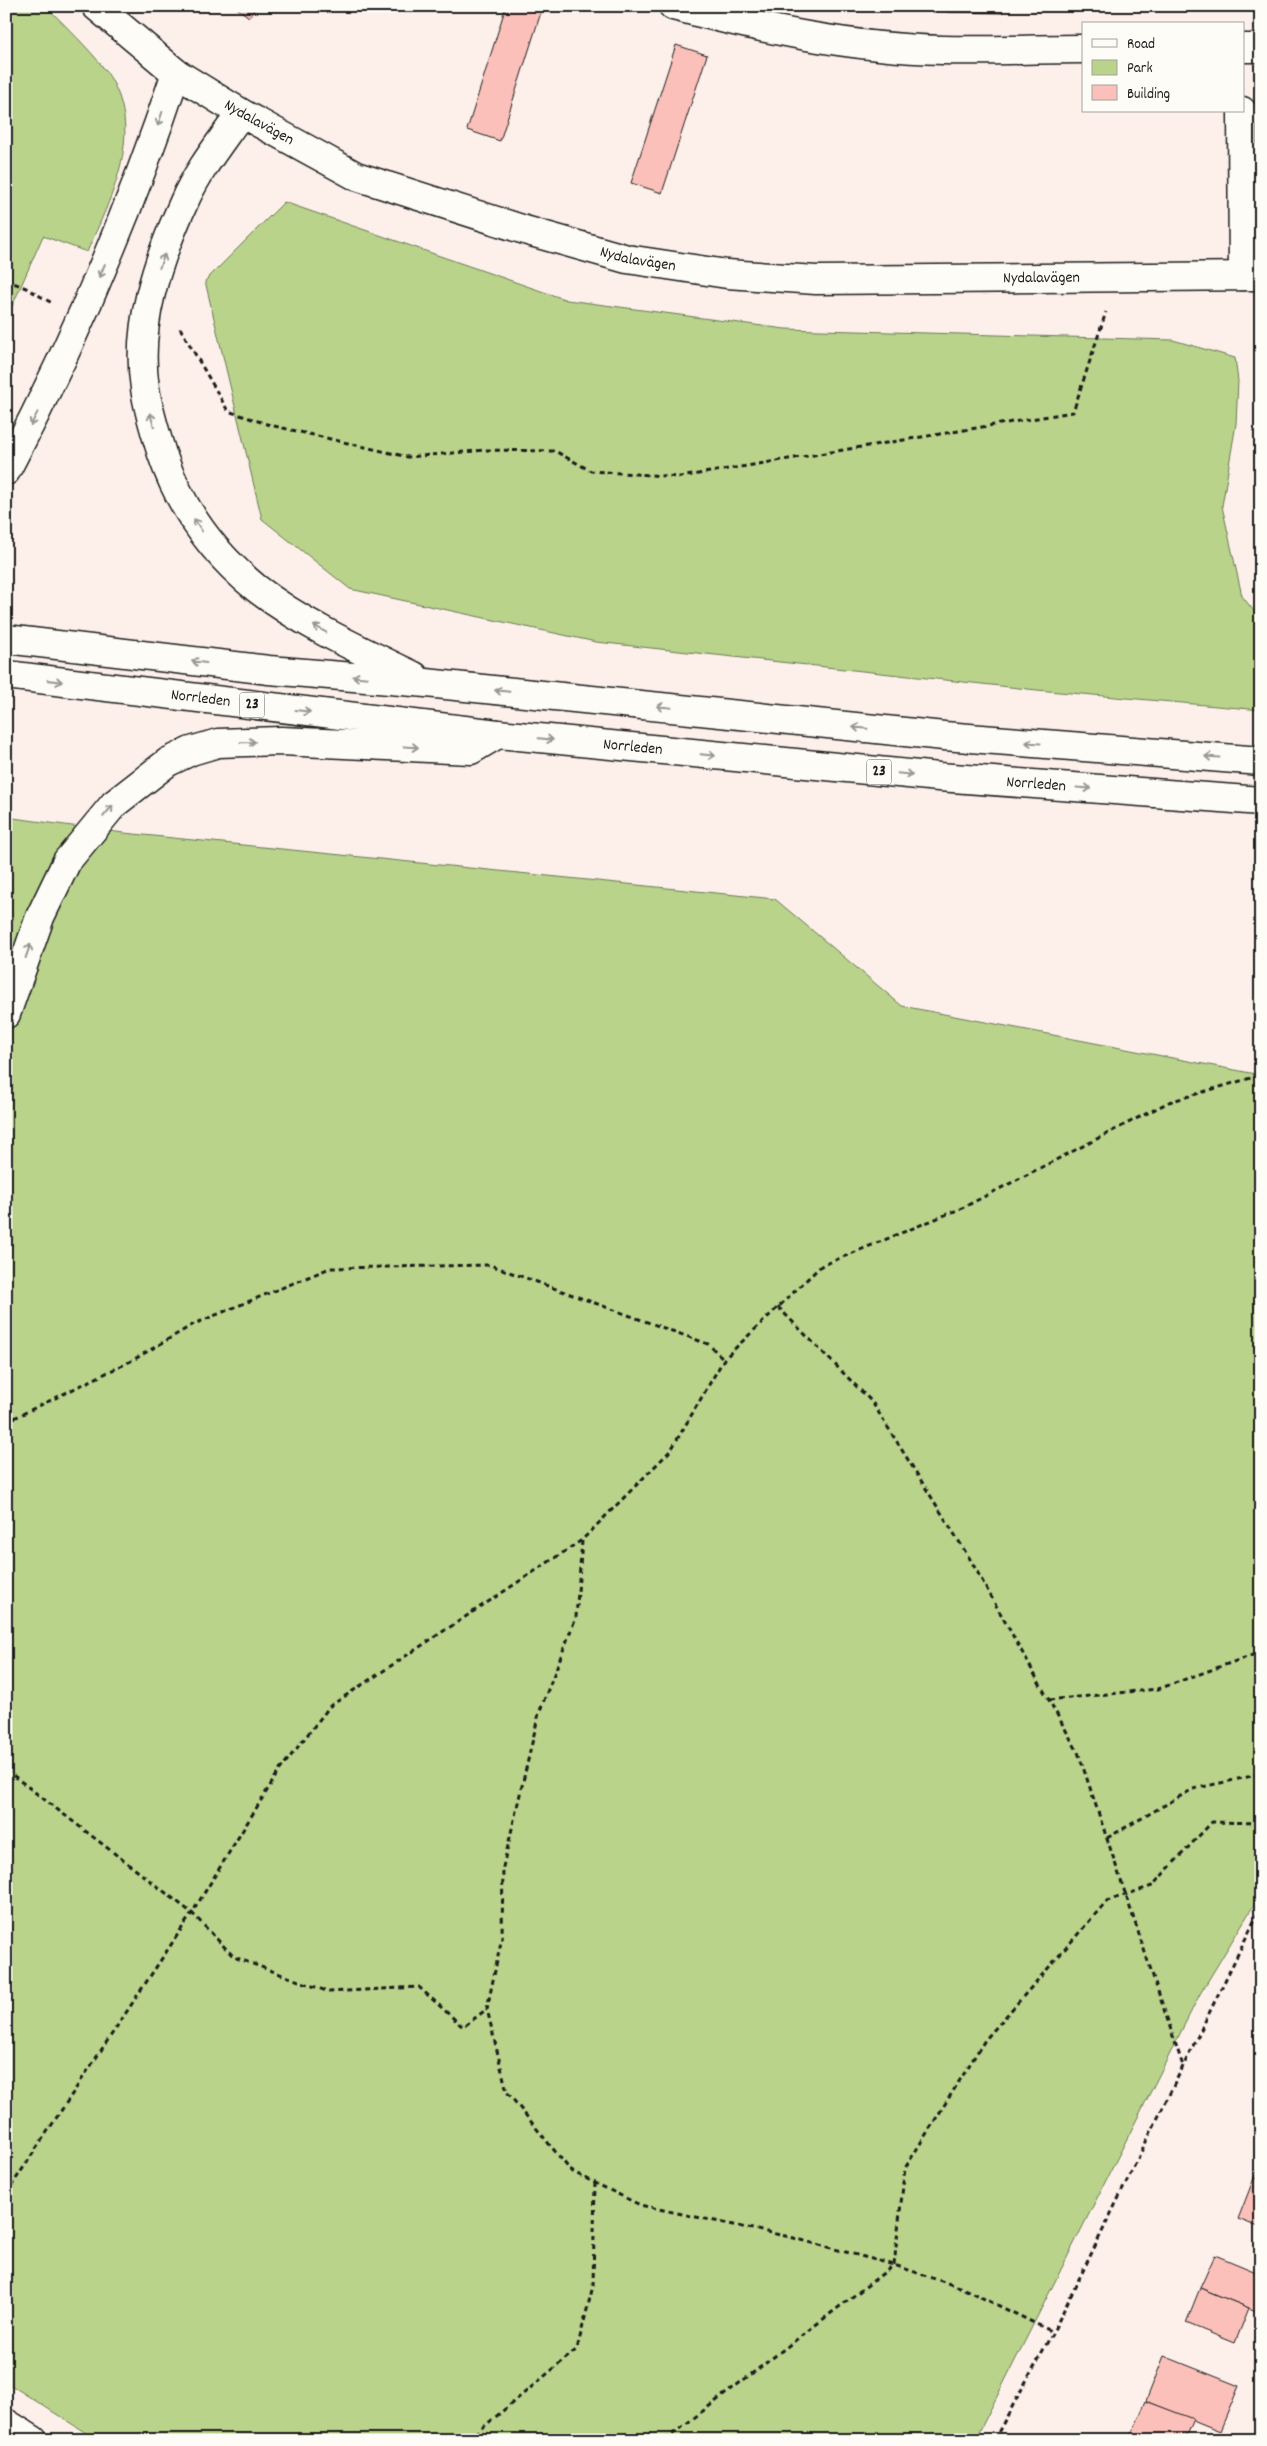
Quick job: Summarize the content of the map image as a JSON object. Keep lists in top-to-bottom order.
{
  "streets": {
    "main road": ["Nydalavägen", "Norrleden", "23"]
  },
  "legend": ["Road", "Park", "Building"]
}
